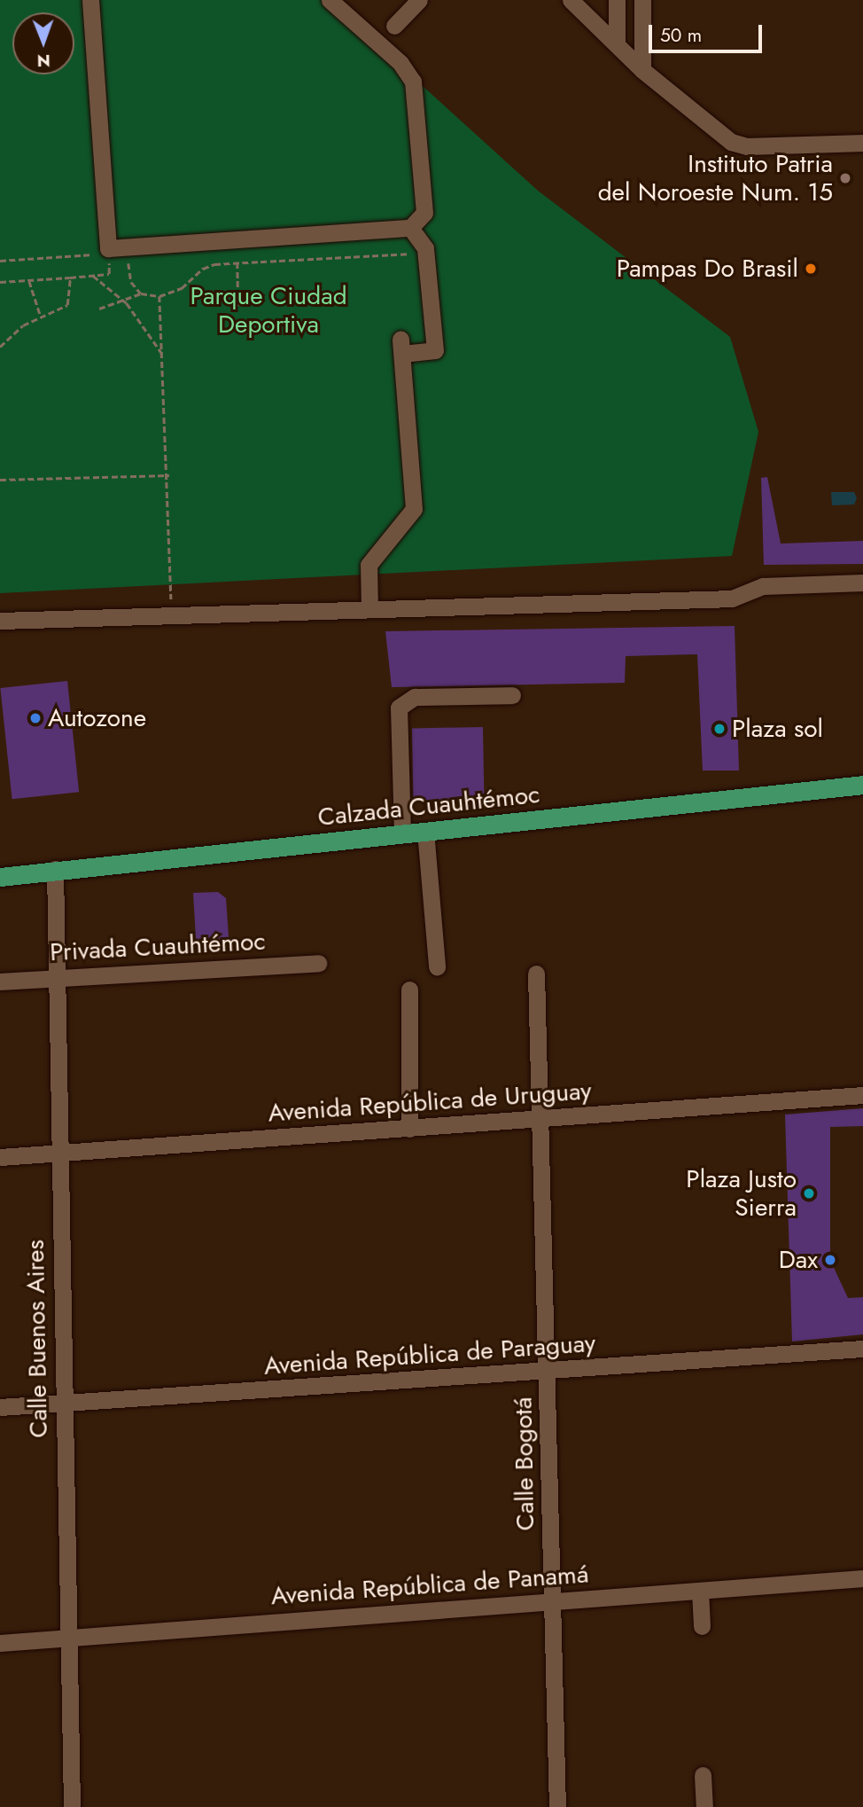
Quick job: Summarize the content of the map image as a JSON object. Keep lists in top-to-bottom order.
{
  "streets": {
    "main road": ["Calzada Cuauhtémoc"],
    "street": [
      "Privada Cuauhtémoc",
      "Avenida República de Uruguay",
      "Calle Buenos Aires",
      "Avenida República de Paraguay",
      "Calle Bogotá",
      "Avenida República de Panamá"
    ]
  },
  "crossings": [
    ["Calzada Cuauhtémoc", "Calle Buenos Aires"],
    ["Privada Cuauhtémoc", "Calle Buenos Aires"],
    ["Avenida República de Uruguay", "Calle Buenos Aires"],
    ["Avenida República de Uruguay", "Calle Bogotá"],
    ["Calle Buenos Aires", "Avenida República de Paraguay"],
    ["Calle Buenos Aires", "Avenida República de Panamá"],
    ["Avenida República de Paraguay", "Calle Bogotá"],
    ["Calle Bogotá", "Avenida República de Panamá"]
  ],
  "parks": ["Parque Ciudad Deportiva"],
  "places": [
    "Instituto Patria del Noroeste Num. 15",
    "Pampas Do Brasil",
    "Autozone",
    "Plaza sol",
    "Plaza Justo Sierra",
    "Dax"
  ],
  "scale_bar": "50 m",
  "north": "bottom"
}
